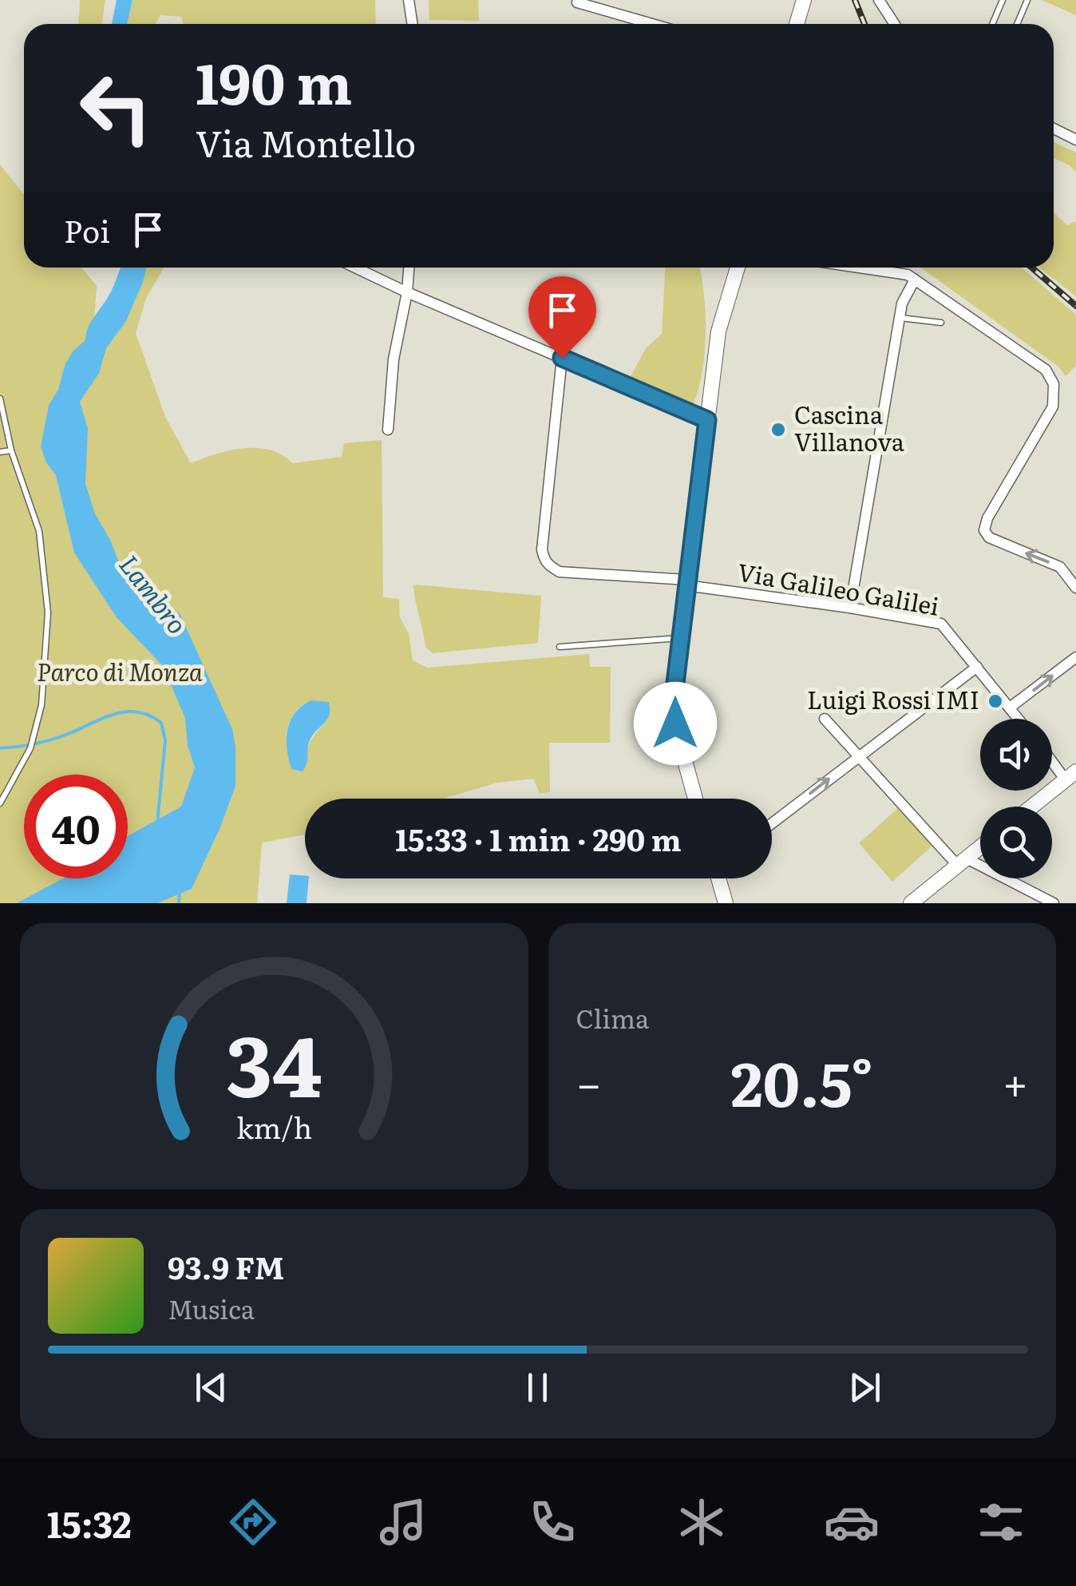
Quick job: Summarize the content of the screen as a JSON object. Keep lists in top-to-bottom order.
{
  "streets": {
    "street": ["Via Galileo Galilei"]
  },
  "water": ["Lambro"],
  "parks": ["Parco di Monza"],
  "places": ["Cascina Villanova", "Luigi Rossi IMI"],
  "page": {
    "turn": ["190 m", "Via Montello"],
    "then": "Poi",
    "limit": "40",
    "trip": "15:33 · 1 min · 290 m",
    "tile": "Clima",
    "heat": ["−", "20.5°", "+"],
    "song": ["93.9 FM", "Musica"],
    "tabs": "15:32",
    "gauge": ["34", "km/h"]
  }
}
